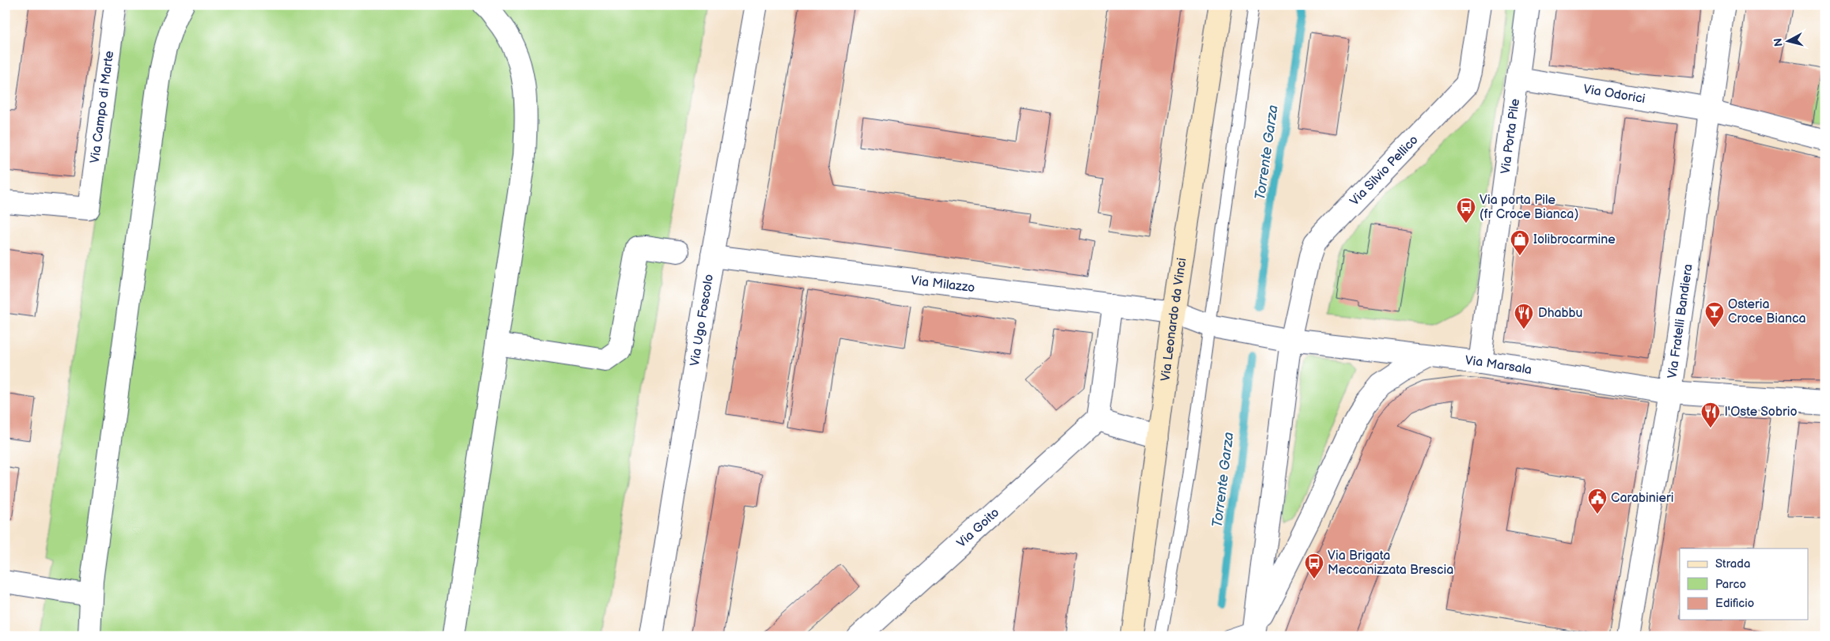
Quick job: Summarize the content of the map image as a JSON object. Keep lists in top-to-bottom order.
{
  "streets": {
    "main road": ["Via Leonardo da Vinci"],
    "street": [
      "Via Odorici",
      "Via Campo di Marte",
      "Via Porta Pile",
      "Via Silvio Pellico",
      "Via Milazzo",
      "Via Ugo Foscolo",
      "Via Fratelli Bandiera",
      "Via Marsala",
      "Via Goito"
    ]
  },
  "crossings": [
    ["Via Odorici", "Via Porta Pile"],
    ["Via Odorici", "Via Fratelli Bandiera"],
    ["Via Porta Pile", "Via Marsala"],
    ["Via Silvio Pellico", "Via Marsala"],
    ["Via Milazzo", "Via Ugo Foscolo"],
    ["Via Milazzo", "Via Leonardo da Vinci"],
    ["Via Milazzo", "Via Marsala"],
    ["Via Leonardo da Vinci", "Via Marsala"],
    ["Via Fratelli Bandiera", "Via Marsala"]
  ],
  "water": ["Torrente Garza"],
  "places": {
    "bus stop": ["Via porta Pile (fr Croce Bianca)", "Via Brigata Meccanizzata Brescia"],
    "shop": ["Iolibrocarmine"],
    "bar": ["Osteria Croce Bianca"],
    "restaurant": ["Dhabbu", "l'Oste Sobrio"],
    "public building": ["Carabinieri"]
  },
  "legend": ["Strada", "Parco", "Edificio"],
  "north": "left"
}
